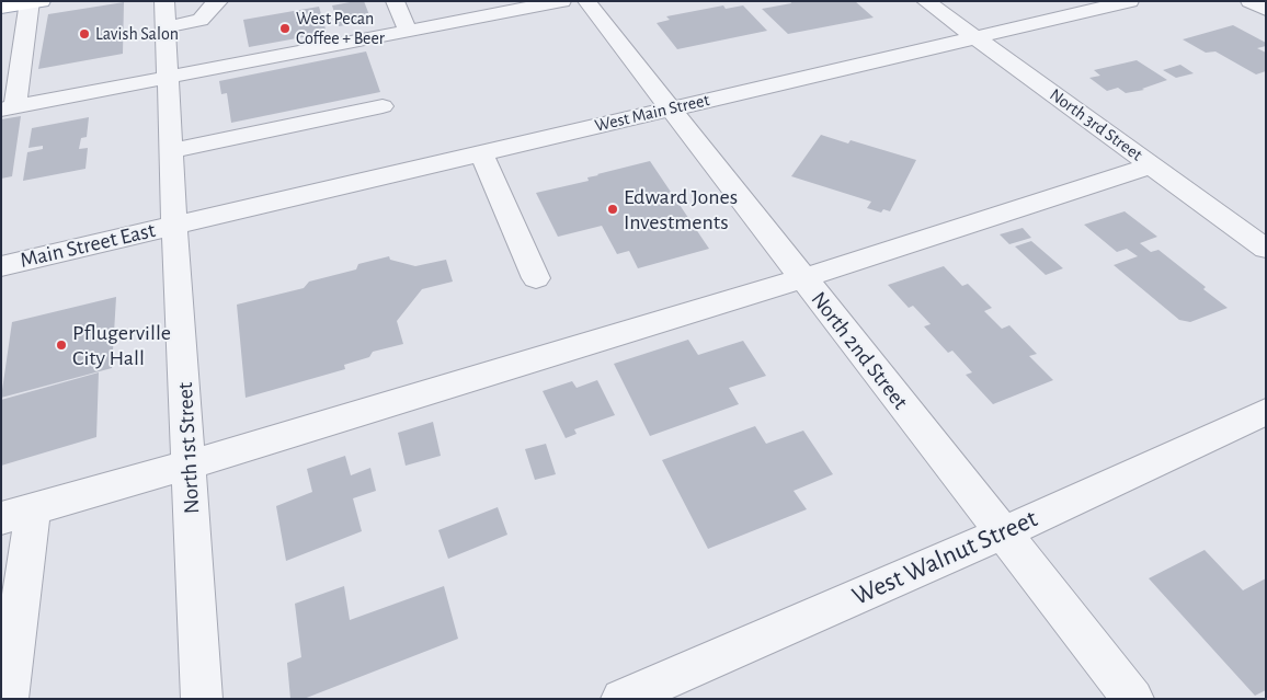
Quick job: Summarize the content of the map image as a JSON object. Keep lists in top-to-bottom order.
{
  "streets": {
    "street": [
      "West Main Street",
      "North 3rd Street",
      "Main Street East",
      "North 2nd Street",
      "North 1st Street",
      "West Walnut Street"
    ]
  },
  "crossings": [
    ["West Main Street", "North 3rd Street"],
    ["West Main Street", "Main Street East"],
    ["West Main Street", "North 2nd Street"],
    ["West Main Street", "North 1st Street"],
    ["Main Street East", "North 1st Street"],
    ["North 2nd Street", "West Walnut Street"]
  ],
  "places": [
    "West Pecan Coffee + Beer",
    "Lavish Salon",
    "Edward Jones Investments",
    "Pflugerville City Hall"
  ]
}
